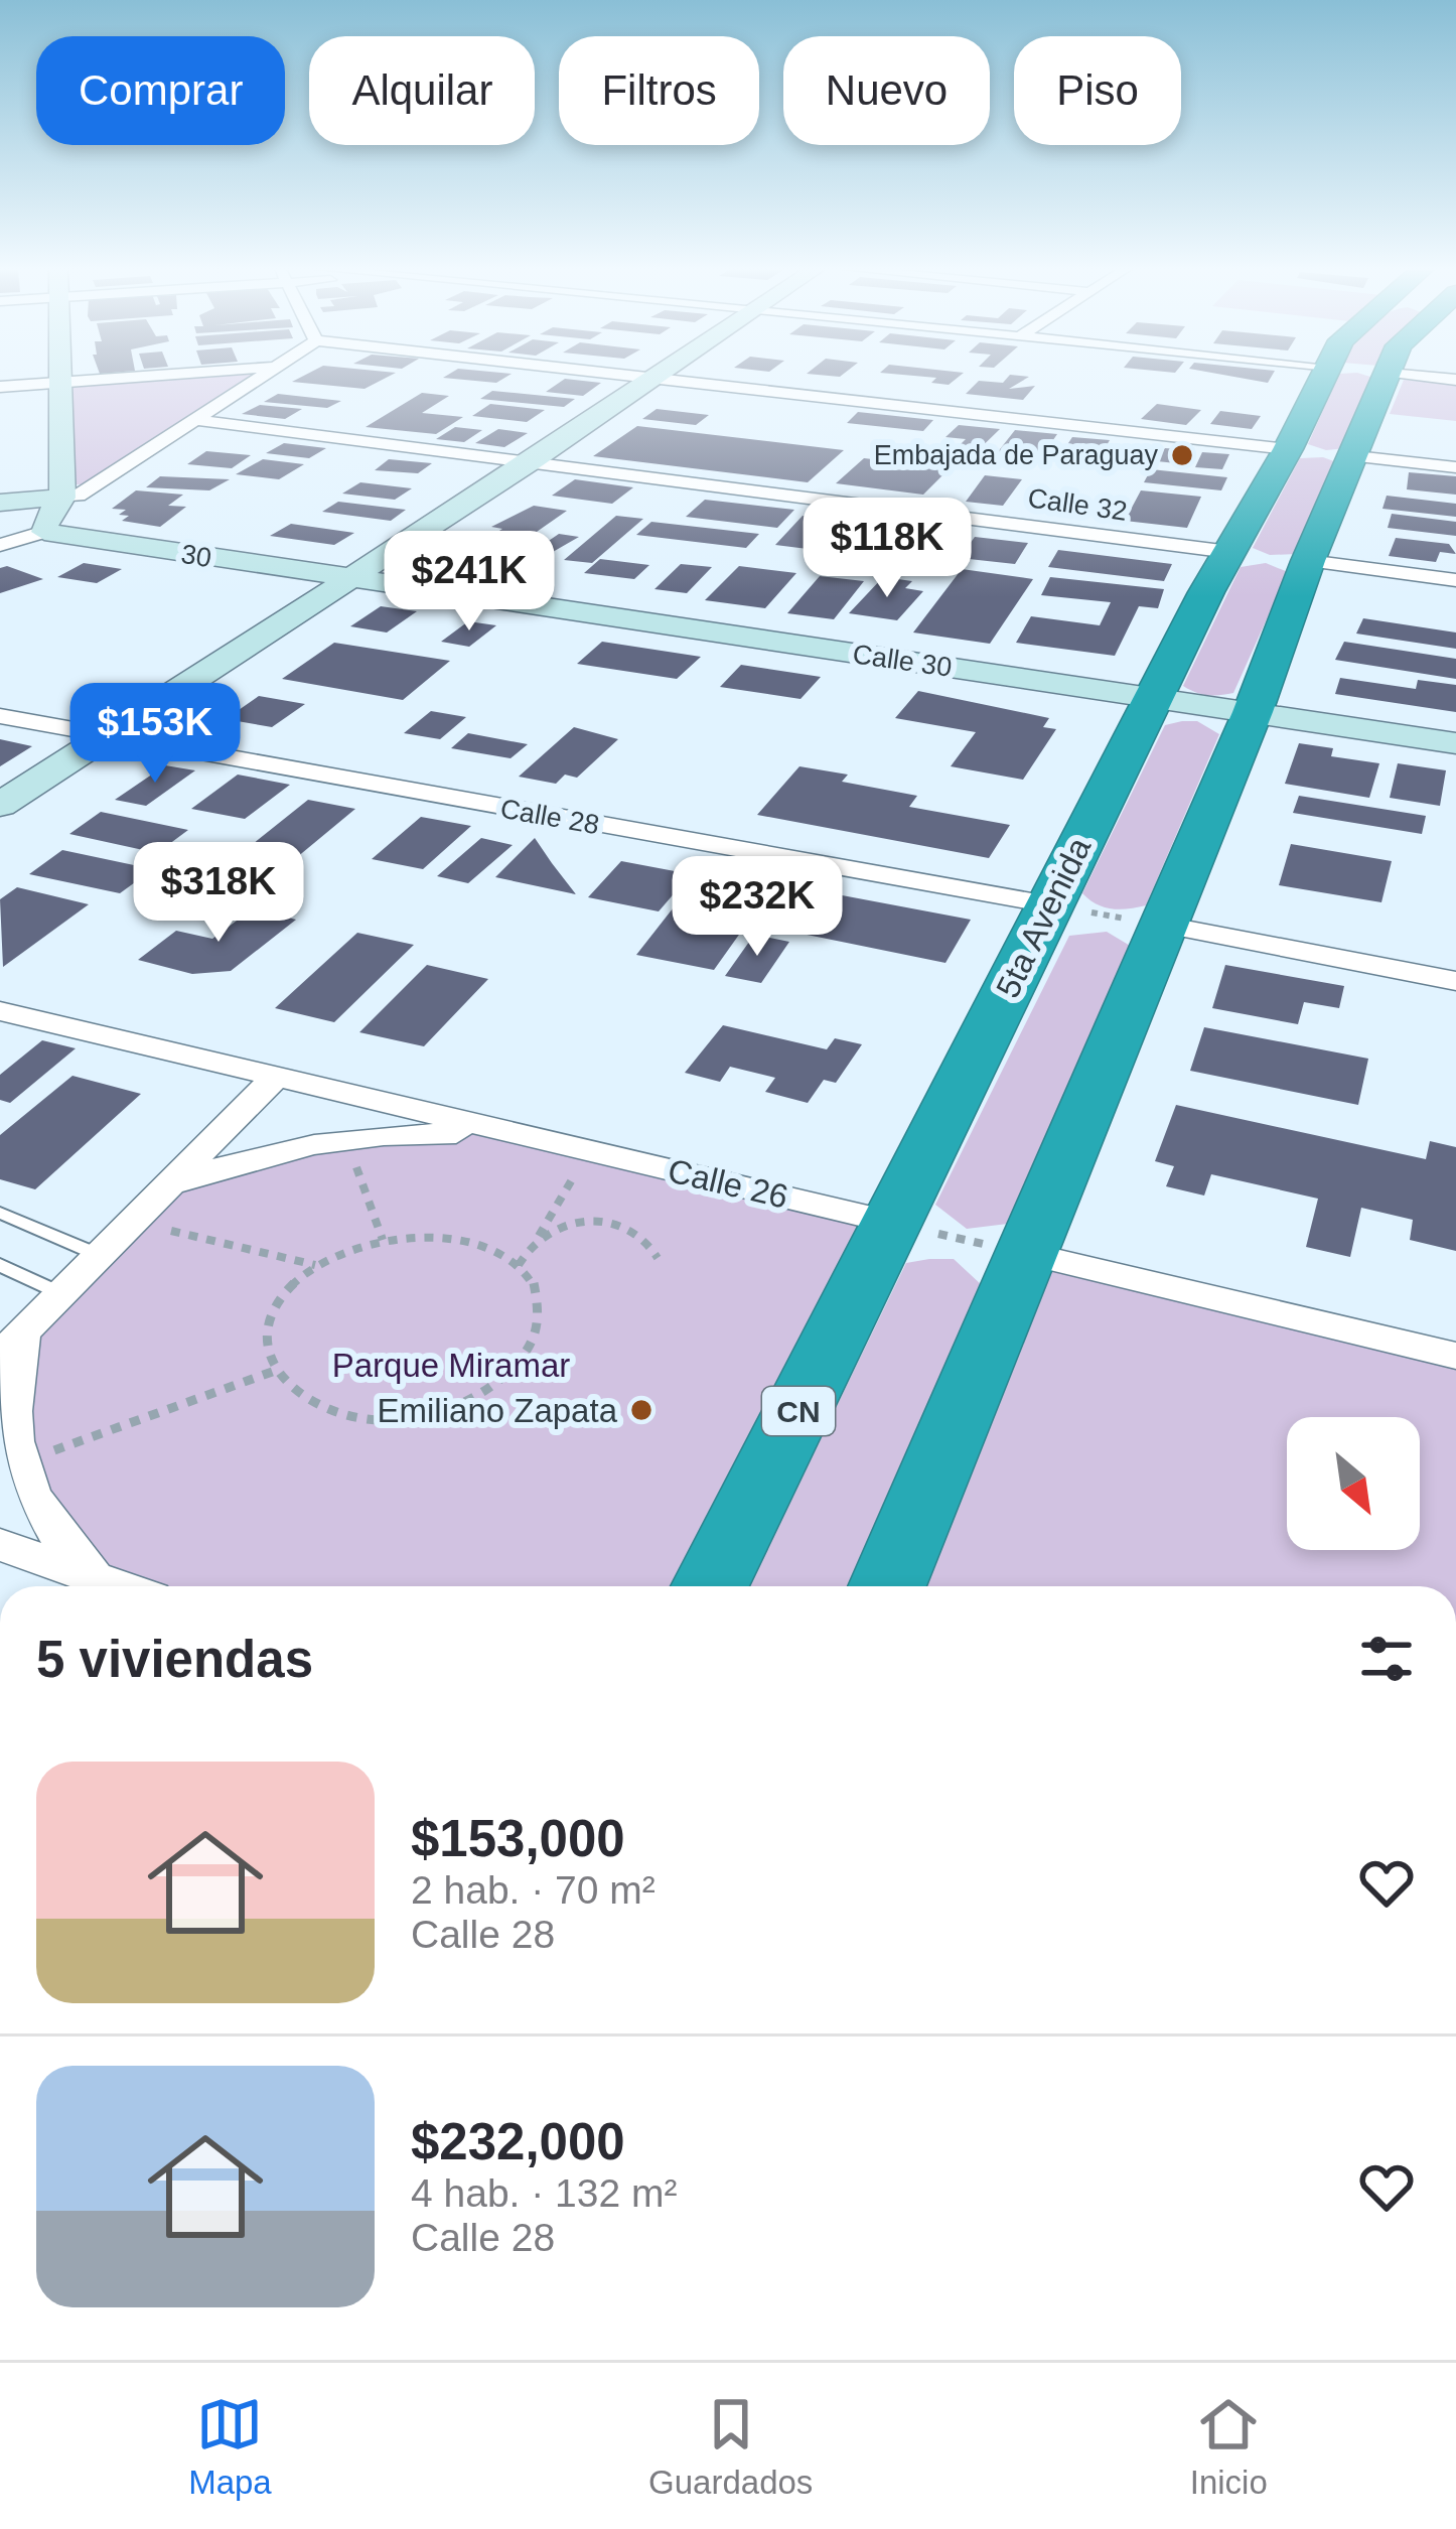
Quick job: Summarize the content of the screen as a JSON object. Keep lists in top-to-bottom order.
{
  "streets": {
    "highway": ["5ta Avenida", "CN"],
    "main road": ["30", "Calle 30"],
    "street": ["Calle 32", "Calle 28", "Calle 26"]
  },
  "crossings": [
    ["Calle 32", "5ta Avenida"],
    ["30", "Calle 30"],
    ["Calle 30", "5ta Avenida"],
    ["Calle 28", "5ta Avenida"],
    ["5ta Avenida", "Calle 26"]
  ],
  "parks": ["Parque Miramar"],
  "places": ["Embajada de Paraguay", "Emiliano Zapata"],
  "north": "bottom right",
  "page": {
    "chip": [
      "Comprar",
      "Alquilar",
      "Filtros",
      "Nuevo",
      "Piso"
    ],
    "price": [
      "$118K",
      "$241K",
      "$153K",
      "$318K",
      "$232K"
    ],
    "heading": "5 viviendas",
    "list": [
      {
        "name": "$153,000",
        "note": "2 hab. · 70 m² · Calle 28"
      },
      {
        "name": "$232,000",
        "note": "4 hab. · 132 m² · Calle 28"
      }
    ],
    "tabs": ["Mapa", "Guardados", "Inicio"]
  }
}
